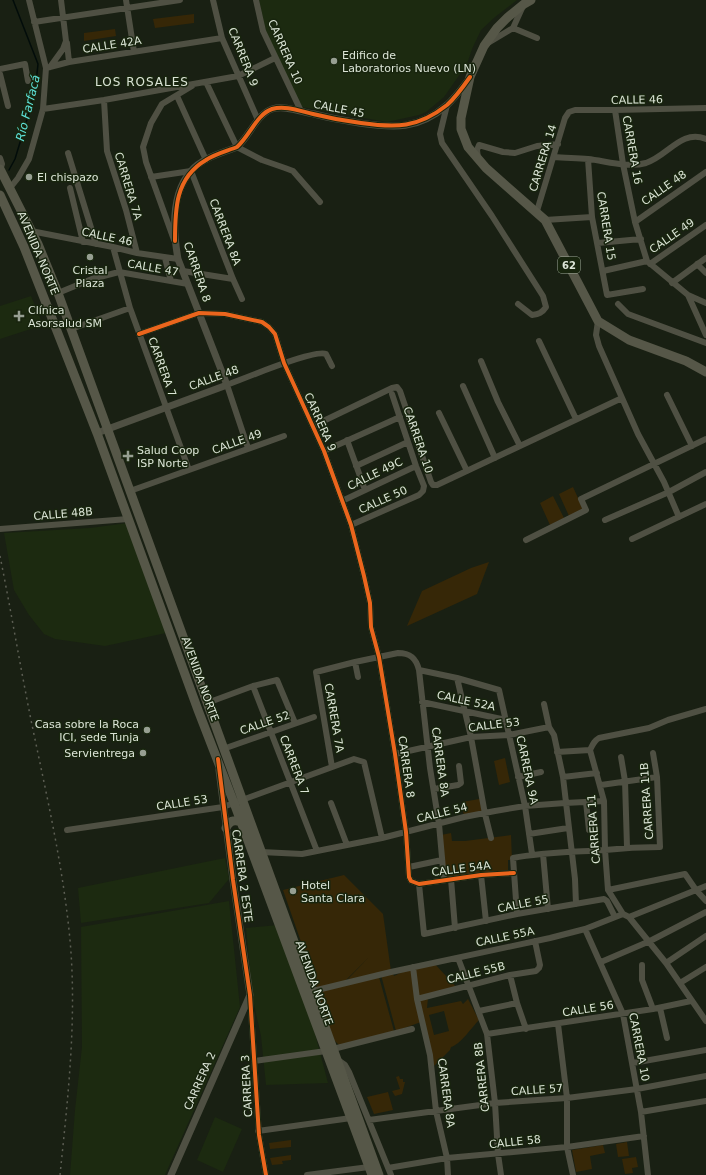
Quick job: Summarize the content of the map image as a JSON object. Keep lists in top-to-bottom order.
{
  "streets": {
    "main road": ["AVENIDA NORTE", "62"],
    "street": [
      "CALLE 42A",
      "CARRERA 10",
      "CARRERA 9",
      "CALLE 46",
      "CALLE 45",
      "CARRERA 16",
      "CARRERA 14",
      "CARRERA 7A",
      "CALLE 48",
      "CARRERA 15",
      "CARRERA 8A",
      "CALLE 49",
      "CALLE 47",
      "CARRERA 8",
      "CARRERA 7",
      "CALLE 49C",
      "CALLE 50",
      "CALLE 48B",
      "CALLE 52A",
      "CALLE 52",
      "CALLE 53",
      "CARRERA 9A",
      "CARRERA 11B",
      "CALLE 54",
      "CARRERA 11",
      "CALLE 54A",
      "CARRERA 2 ESTE",
      "CALLE 55",
      "CALLE 55A",
      "CALLE 55B",
      "CALLE 56",
      "CARRERA 8B",
      "CARRERA 2",
      "CARRERA 3",
      "CALLE 57",
      "CALLE 58"
    ]
  },
  "crossings": [
    ["CALLE 42A", "CARRERA 9"],
    ["CARRERA 10", "CALLE 45"],
    ["CARRERA 10", "CALLE 49C"],
    ["CARRERA 10", "CALLE 50"],
    ["CARRERA 10", "CALLE 55A"],
    ["CARRERA 10", "CALLE 56"],
    ["CARRERA 10", "CALLE 57"],
    ["CARRERA 10", "CALLE 58"],
    ["CARRERA 9", "CALLE 45"],
    ["CARRERA 9", "CALLE 48"],
    ["CARRERA 9", "CARRERA 8"],
    ["CARRERA 9", "CALLE 49C"],
    ["CARRERA 9", "CALLE 50"],
    ["CALLE 46", "CARRERA 16"],
    ["CALLE 46", "CARRERA 14"],
    ["CALLE 46", "CARRERA 7A"],
    ["CALLE 46", "AVENIDA NORTE"],
    ["CALLE 46", "CARRERA 8"],
    ["CALLE 46", "CARRERA 7"],
    ["CALLE 45", "CARRERA 8A"],
    ["CALLE 45", "62"],
    ["CARRERA 16", "CALLE 48"],
    ["CARRERA 16", "CALLE 49"],
    ["CARRERA 14", "62"],
    ["CARRERA 7A", "CALLE 53"],
    ["CALLE 48", "AVENIDA NORTE"],
    ["CALLE 48", "CARRERA 8"],
    ["CALLE 48", "CARRERA 7"],
    ["CARRERA 15", "CALLE 49"],
    ["CARRERA 8A", "CALLE 52A"],
    ["CARRERA 8A", "CALLE 53"],
    ["CARRERA 8A", "CALLE 54"],
    ["CARRERA 8A", "CALLE 54A"],
    ["CARRERA 8A", "CALLE 55A"],
    ["CARRERA 8A", "CALLE 55B"],
    ["CARRERA 8A", "CALLE 57"],
    ["CARRERA 8A", "CALLE 58"],
    ["CALLE 49", "AVENIDA NORTE"],
    ["CALLE 49", "CARRERA 8"],
    ["CALLE 49", "CARRERA 7"],
    ["AVENIDA NORTE", "CALLE 47"],
    ["AVENIDA NORTE", "CALLE 48B"],
    ["AVENIDA NORTE", "CALLE 52"],
    ["AVENIDA NORTE", "CALLE 53"],
    ["AVENIDA NORTE", "CALLE 54"],
    ["AVENIDA NORTE", "CARRERA 2 ESTE"],
    ["AVENIDA NORTE", "CALLE 55A"],
    ["AVENIDA NORTE", "CALLE 57"],
    ["AVENIDA NORTE", "CALLE 58"],
    ["CALLE 47", "CARRERA 8"],
    ["CALLE 47", "CARRERA 7"],
    ["CARRERA 8", "CALLE 50"],
    ["CARRERA 8", "CALLE 53"],
    ["CARRERA 8", "CALLE 54"],
    ["CARRERA 8", "CALLE 54A"],
    ["CARRERA 7", "CALLE 52"],
    ["CARRERA 7", "CALLE 53"],
    ["CARRERA 7", "CALLE 54"],
    ["CALLE 52A", "CARRERA 9A"],
    ["CALLE 53", "CARRERA 9A"],
    ["CALLE 53", "CALLE 54"],
    ["CALLE 53", "CARRERA 2 ESTE"],
    ["CARRERA 9A", "CALLE 54"],
    ["CALLE 54", "CARRERA 11"],
    ["CARRERA 11", "CALLE 55A"],
    ["CARRERA 11", "CALLE 56"],
    ["CALLE 54A", "CALLE 55"],
    ["CARRERA 2 ESTE", "CARRERA 2"],
    ["CARRERA 2 ESTE", "CARRERA 3"],
    ["CALLE 55", "CALLE 55A"],
    ["CALLE 55A", "CALLE 55B"],
    ["CALLE 55A", "CARRERA 8B"],
    ["CALLE 55B", "CARRERA 8B"],
    ["CALLE 56", "CARRERA 8B"],
    ["CARRERA 8B", "CALLE 57"],
    ["CARRERA 8B", "CALLE 58"],
    ["CARRERA 2", "CARRERA 3"]
  ],
  "districts": ["LOS ROSALES"],
  "water": ["Río Farfacá"],
  "places": {
    "other": [
      "Edifico de Laboratorios Nuevo (LN)",
      "El chispazo",
      "Cristal Plaza",
      "Casa sobre la Roca ICI, sede Tunja",
      "Servientrega",
      "Hotel Santa Clara"
    ],
    "health": ["Clínica Asorsalud SM", "Salud Coop ISP Norte"]
  }
}
